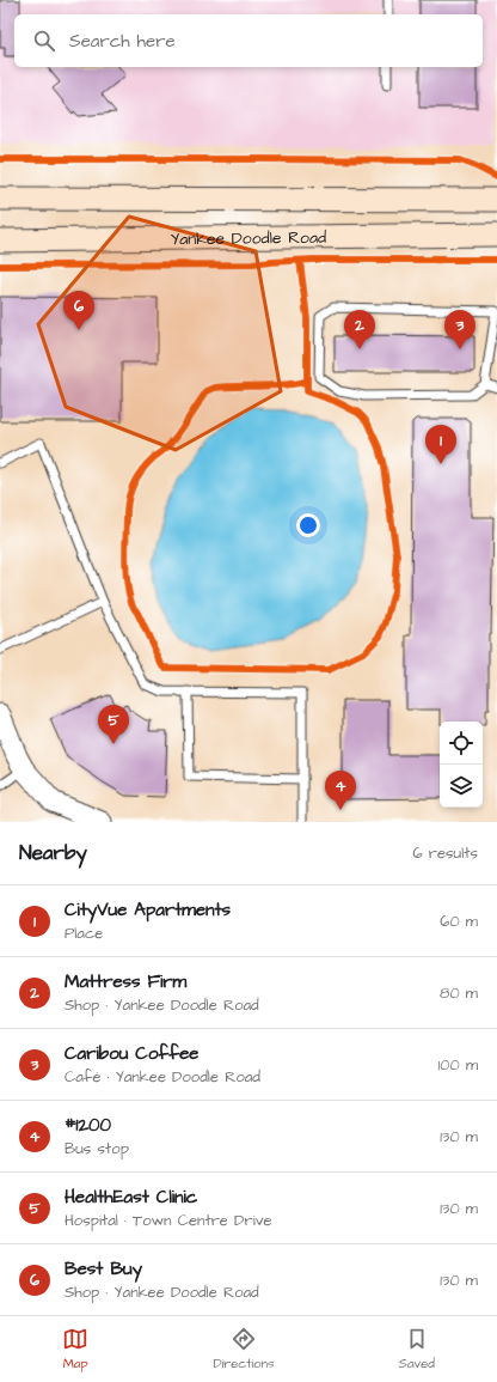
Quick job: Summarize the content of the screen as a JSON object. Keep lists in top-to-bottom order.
{
  "streets": {
    "main road": ["Yankee Doodle Road"]
  },
  "page": {
    "search": "Search here",
    "pins": [
      "6",
      "2",
      "3",
      "1",
      "5",
      "4"
    ],
    "heading": ["Nearby", "6 results"],
    "list": [
      {
        "mark": "1",
        "name": "CityVue Apartments",
        "note": "Place",
        "value": "60 m"
      },
      {
        "mark": "2",
        "name": "Mattress Firm",
        "note": "Shop · Yankee Doodle Road",
        "value": "80 m"
      },
      {
        "mark": "3",
        "name": "Caribou Coffee",
        "note": "Café · Yankee Doodle Road",
        "value": "100 m"
      },
      {
        "mark": "4",
        "name": "#1200",
        "note": "Bus stop",
        "value": "130 m"
      },
      {
        "mark": "5",
        "name": "HealthEast Clinic",
        "note": "Hospital · Town Centre Drive",
        "value": "130 m"
      },
      {
        "mark": "6",
        "name": "Best Buy",
        "note": "Shop · Yankee Doodle Road",
        "value": "130 m"
      }
    ],
    "nav": ["Map", "Directions", "Saved"]
  }
}
